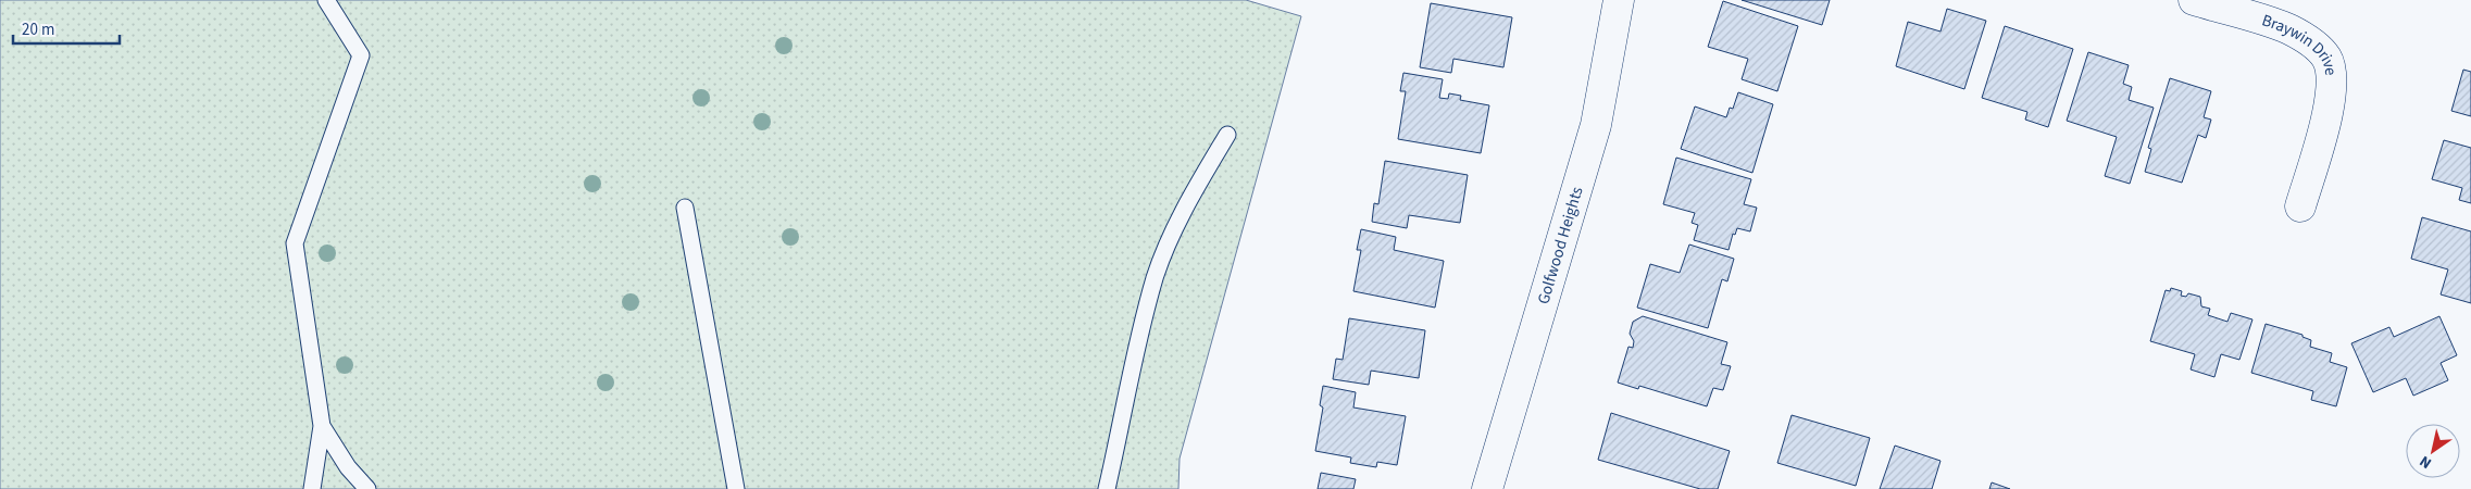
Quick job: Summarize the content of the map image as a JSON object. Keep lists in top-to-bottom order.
{
  "streets": {
    "street": ["Braywin Drive", "Golfwood Heights"]
  },
  "scale_bar": "20 m",
  "north": "bottom left"
}
